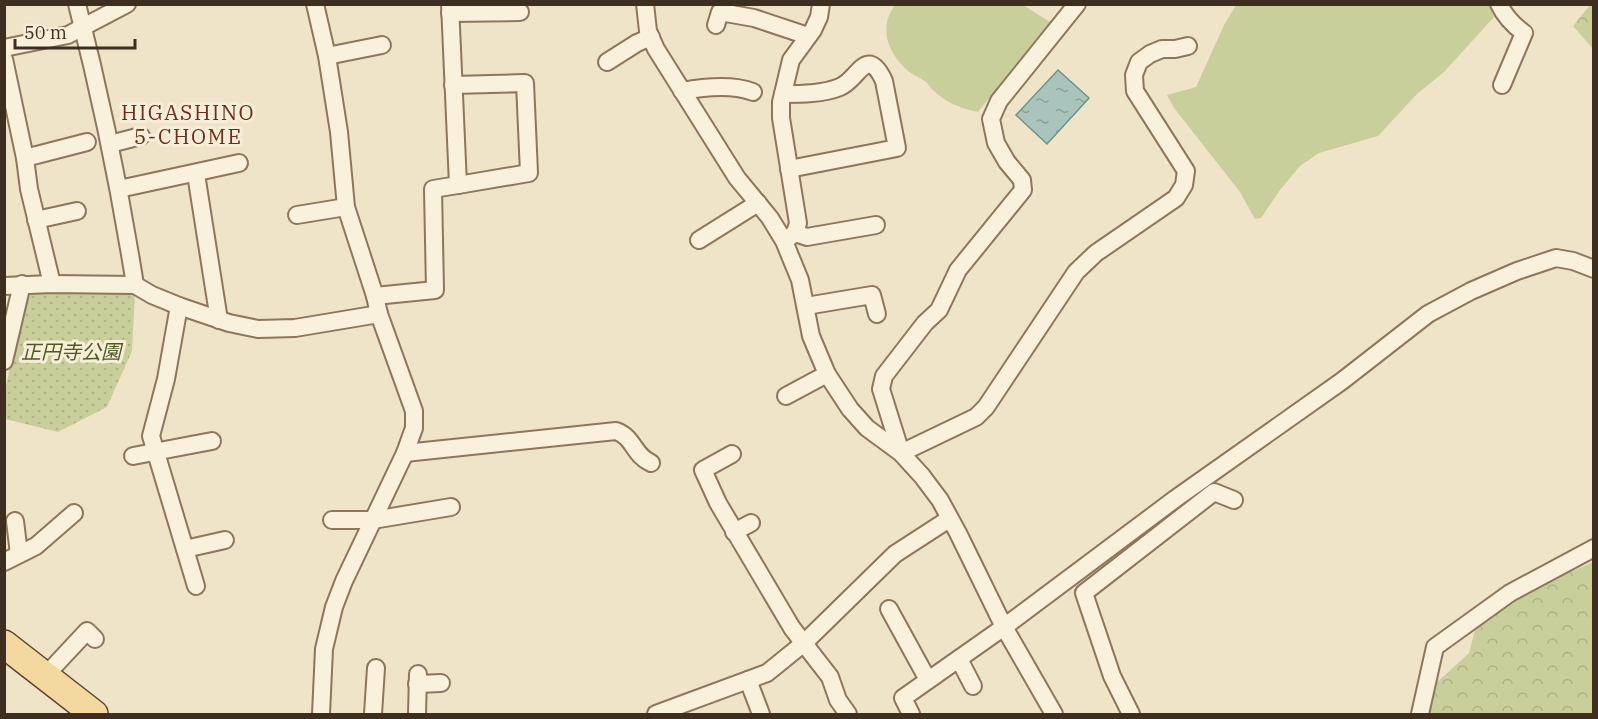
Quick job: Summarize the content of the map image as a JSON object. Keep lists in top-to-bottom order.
{
  "districts": ["HIGASHINO 5-CHOME"],
  "parks": ["正円寺公園"],
  "scale_bar": "50 m"
}
